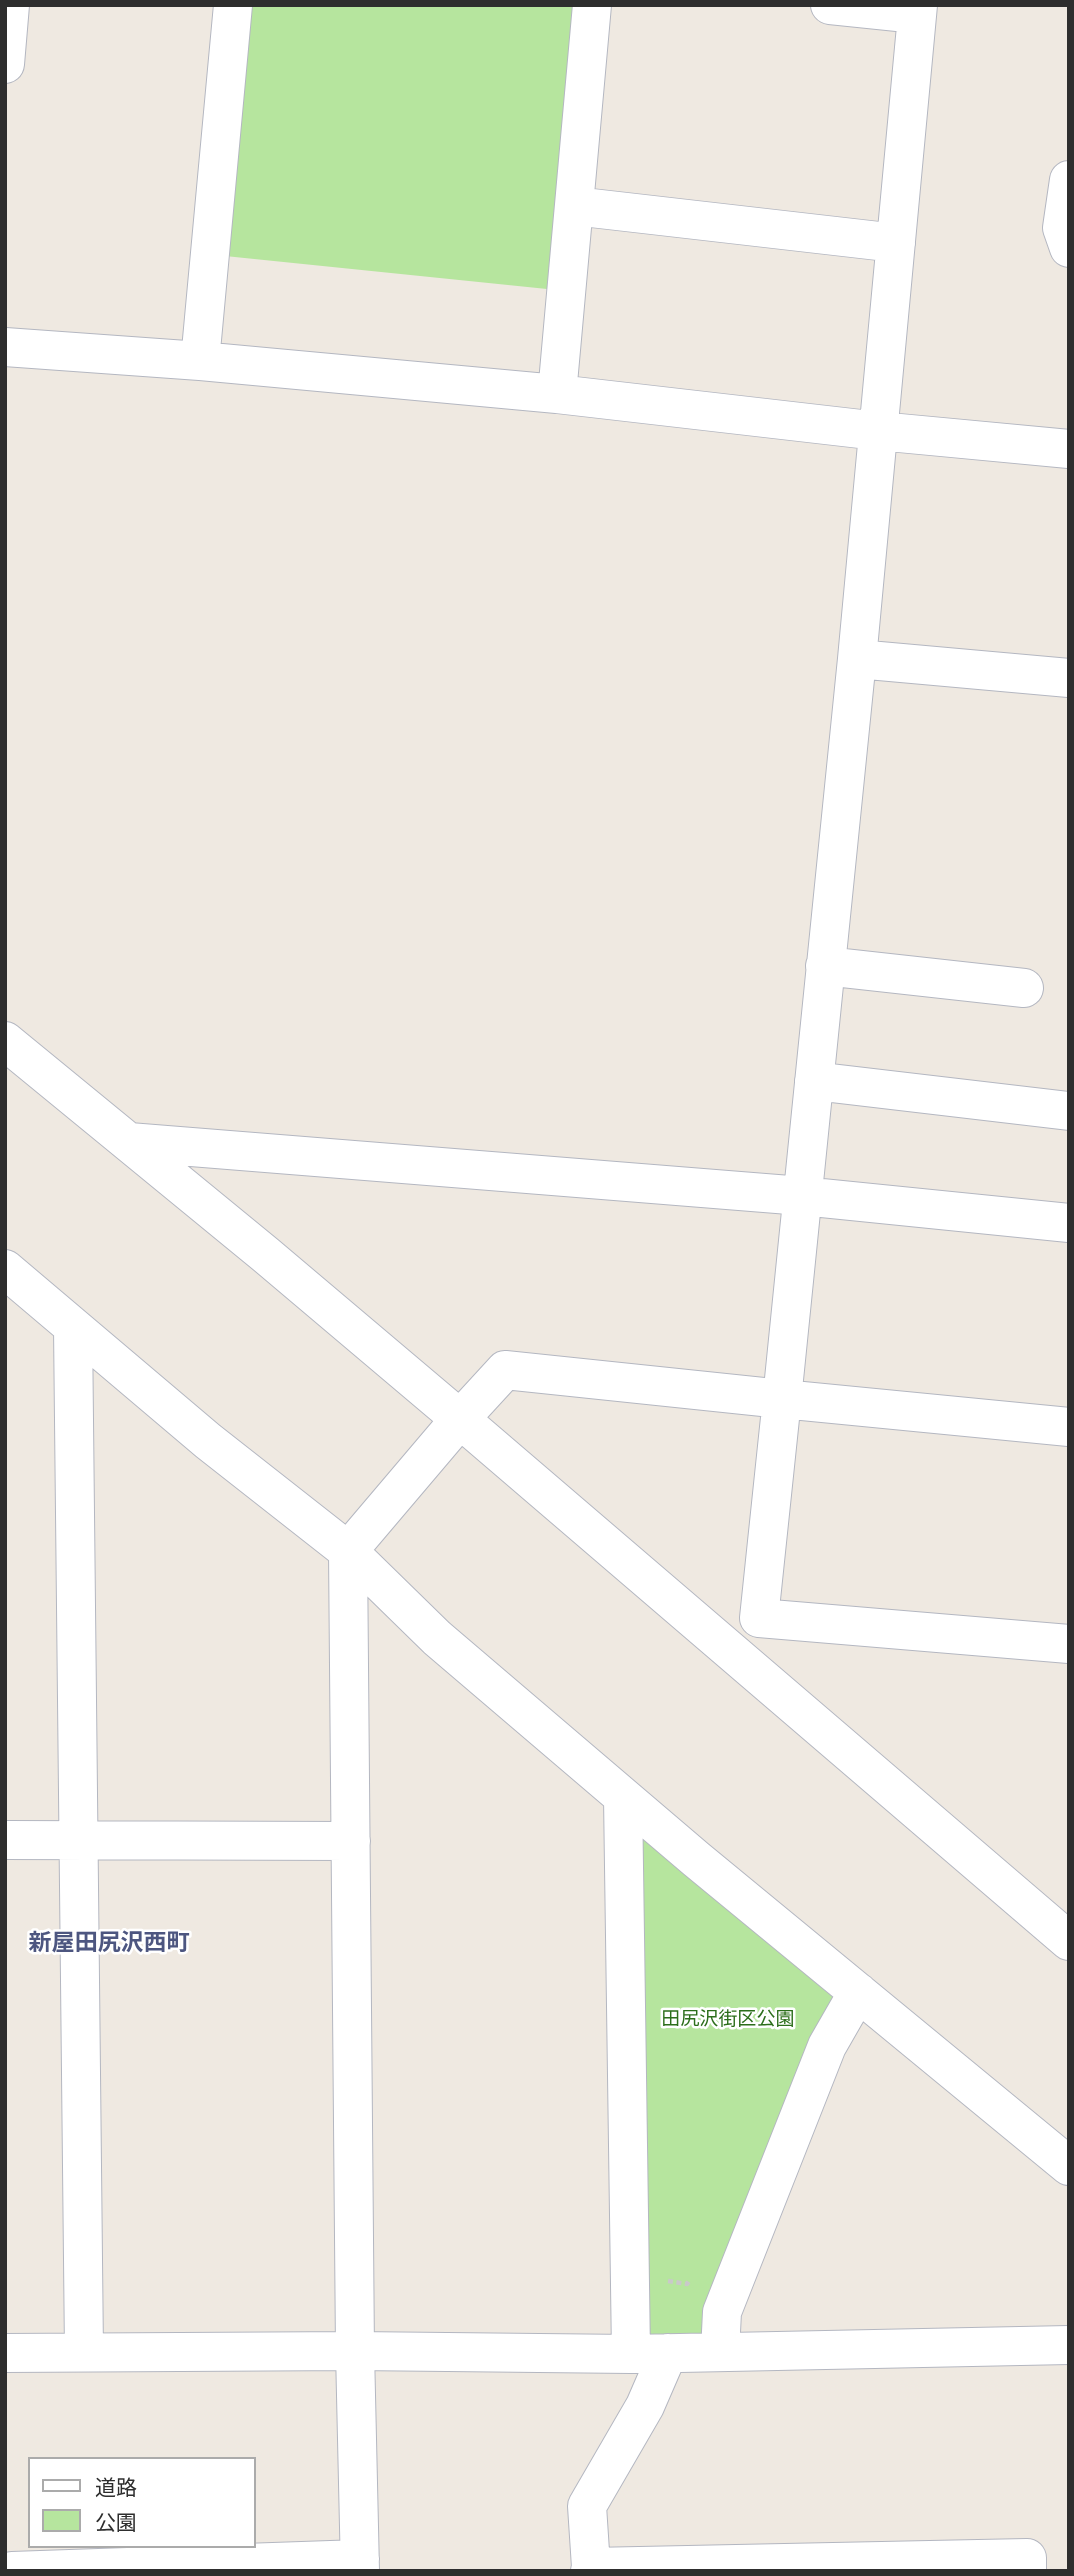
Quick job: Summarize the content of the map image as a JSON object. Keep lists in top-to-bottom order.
{
  "districts": ["新屋田尻沢西町"],
  "parks": ["田尻沢街区公園"],
  "legend": ["道路", "公園"]
}
